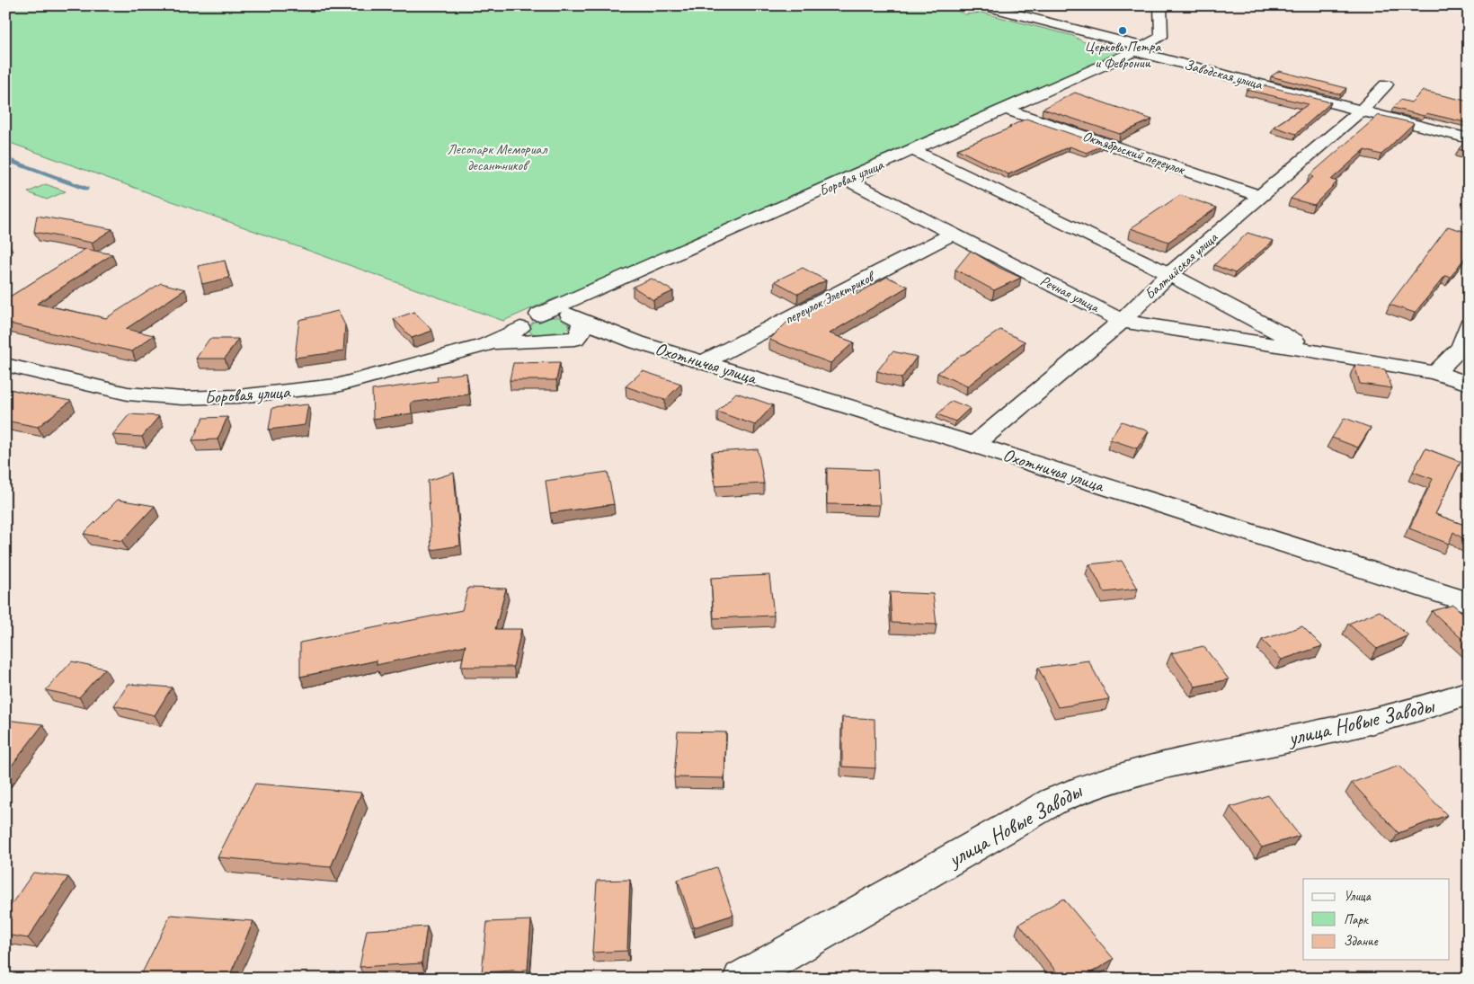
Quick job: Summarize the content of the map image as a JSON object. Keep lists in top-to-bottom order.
{
  "streets": {
    "street": [
      "Заводская улица",
      "Октябрьский переулок",
      "Боровая улица",
      "Балтийская улица",
      "Речная улица",
      "переулок Электриков",
      "Охотничья улица",
      "улица Новые Заводы"
    ]
  },
  "crossings": [
    ["Заводская улица", "Боровая улица"],
    ["Заводская улица", "Балтийская улица"],
    ["Октябрьский переулок", "Боровая улица"],
    ["Октябрьский переулок", "Балтийская улица"],
    ["Боровая улица", "Речная улица"],
    ["Боровая улица", "Охотничья улица"],
    ["Балтийская улица", "Речная улица"],
    ["Балтийская улица", "Охотничья улица"],
    ["Речная улица", "переулок Электриков"],
    ["переулок Электриков", "Охотничья улица"]
  ],
  "parks": ["Лесопарк Мемориал десантников"],
  "places": ["Церковь Петра и Февронии"],
  "legend": ["Улица", "Парк", "Здание"]
}
